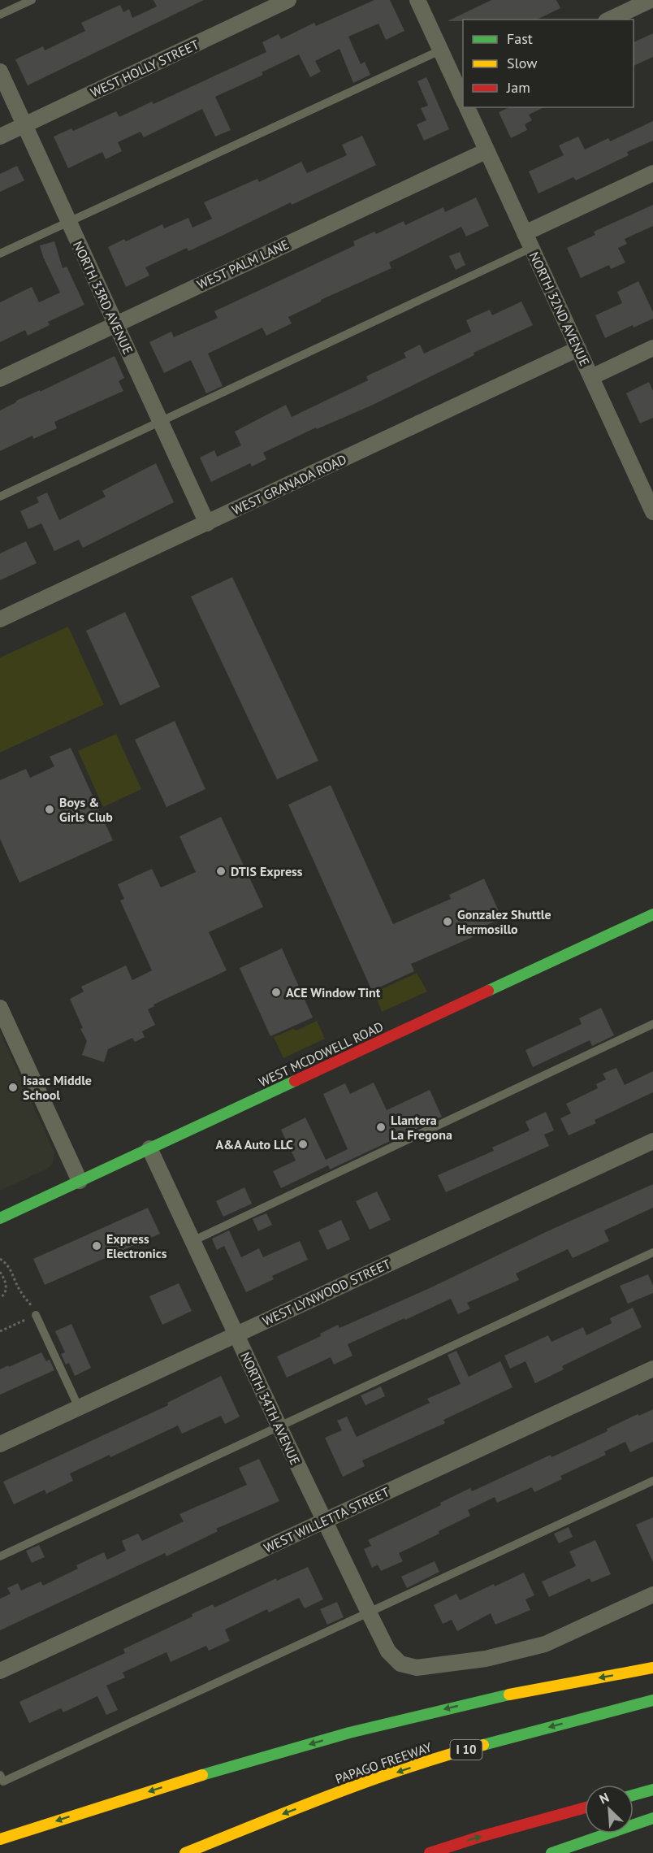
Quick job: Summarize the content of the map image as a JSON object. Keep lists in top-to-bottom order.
{
  "streets": {
    "main road": ["WEST MCDOWELL ROAD", "I 10", "PAPAGO FREEWAY"],
    "street": [
      "WEST HOLLY STREET",
      "WEST PALM LANE",
      "NORTH 33RD AVENUE",
      "NORTH 32ND AVENUE",
      "WEST GRANADA ROAD",
      "WEST LYNWOOD STREET",
      "NORTH 34TH AVENUE",
      "WEST WILLETTA STREET"
    ]
  },
  "crossings": [
    ["WEST HOLLY STREET", "NORTH 33RD AVENUE"],
    ["WEST PALM LANE", "NORTH 33RD AVENUE"],
    ["WEST PALM LANE", "NORTH 32ND AVENUE"],
    ["NORTH 33RD AVENUE", "WEST GRANADA ROAD"],
    ["NORTH 32ND AVENUE", "WEST GRANADA ROAD"],
    ["WEST MCDOWELL ROAD", "NORTH 34TH AVENUE"],
    ["WEST LYNWOOD STREET", "NORTH 34TH AVENUE"],
    ["NORTH 34TH AVENUE", "WEST WILLETTA STREET"]
  ],
  "places": [
    "Boys & Girls Club",
    "DTIS Express",
    "Gonzalez Shuttle Hermosillo",
    "ACE Window Tint",
    "Isaac Middle School",
    "Llantera La Fregona",
    "A&A Auto LLC",
    "Express Electronics"
  ],
  "legend": ["Fast", "Slow", "Jam"],
  "north": "top left"
}
